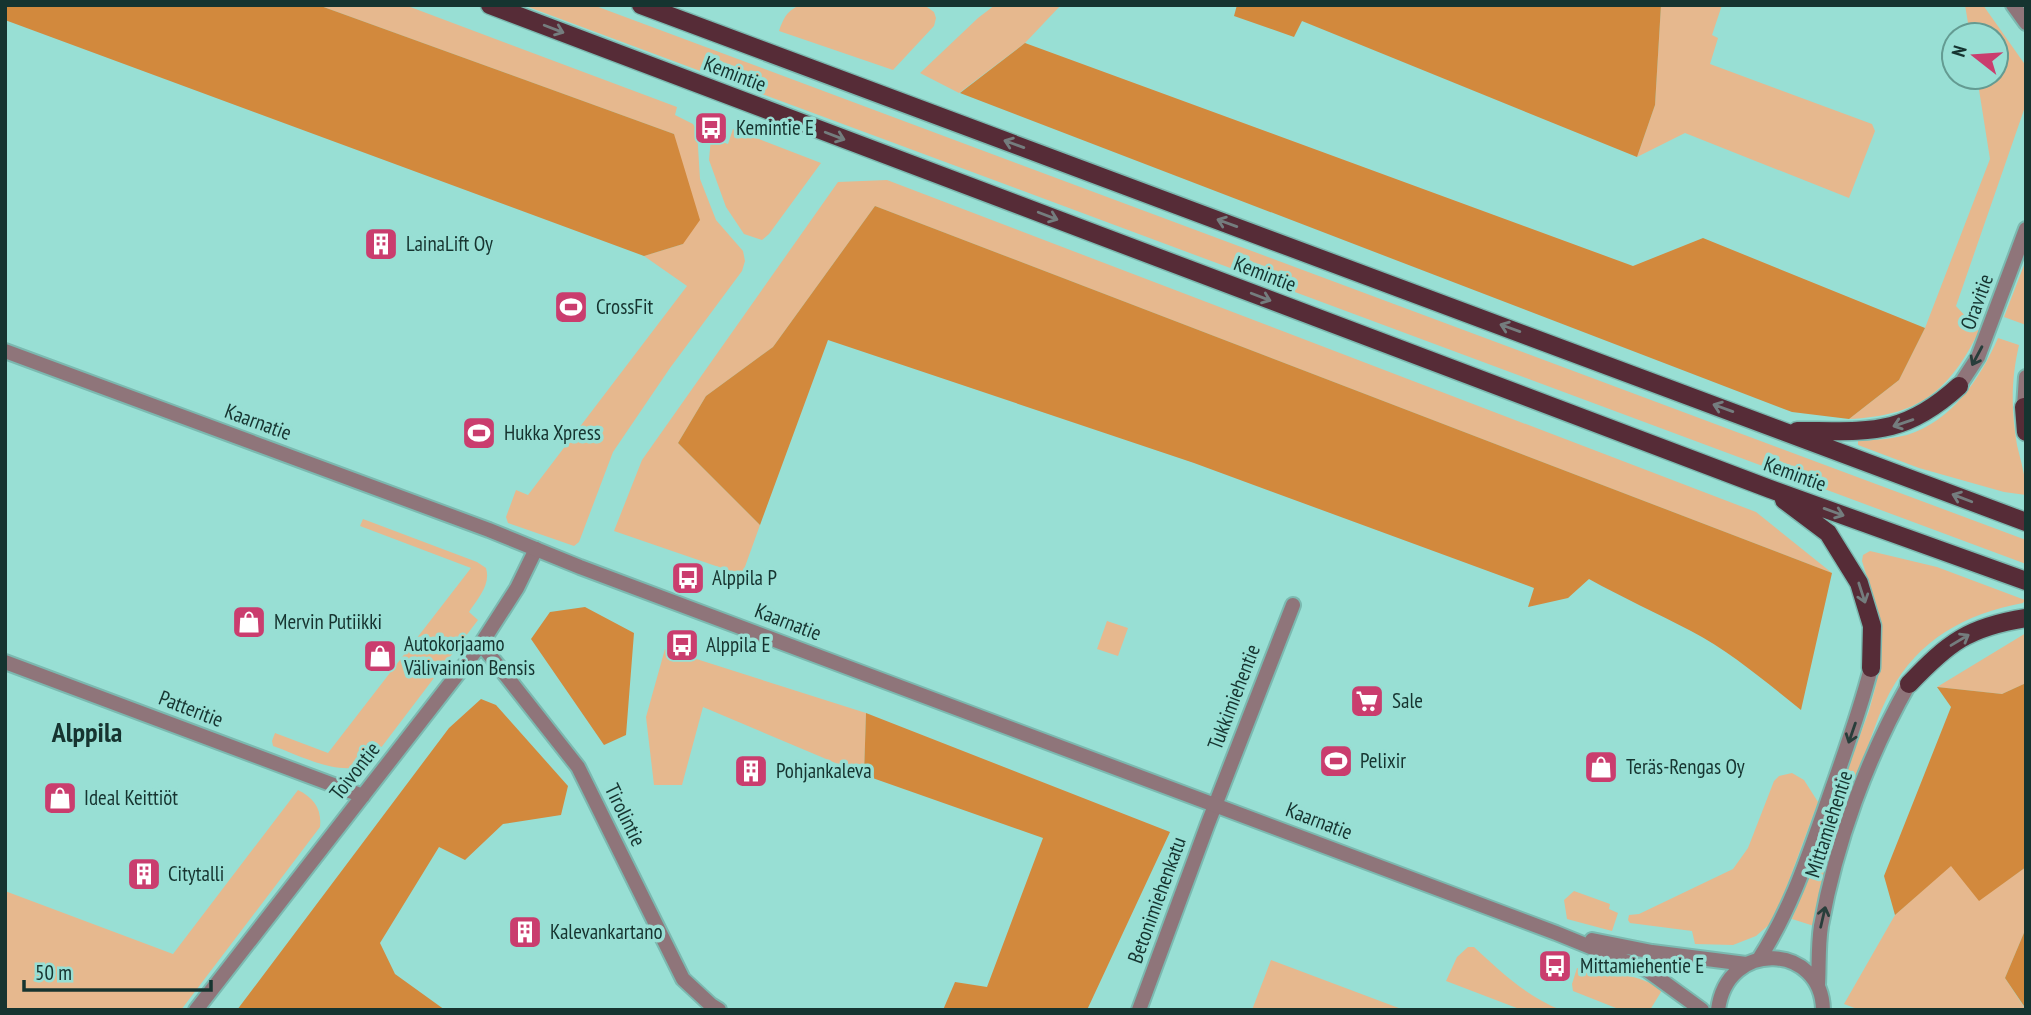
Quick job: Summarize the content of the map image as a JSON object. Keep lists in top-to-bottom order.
{
  "streets": {
    "main road": ["Kemintie"],
    "street": [
      "Oravitie",
      "Kaarnatie",
      "Tukkimiehentie",
      "Patteritie",
      "Toivontie",
      "Tirolintie",
      "Mittamiehentie",
      "Betonimiehenkatu"
    ]
  },
  "crossings": [
    ["Kaarnatie", "Tukkimiehentie"],
    ["Kaarnatie", "Toivontie"],
    ["Kaarnatie", "Mittamiehentie"],
    ["Kaarnatie", "Betonimiehenkatu"],
    ["Tukkimiehentie", "Betonimiehenkatu"],
    ["Patteritie", "Toivontie"],
    ["Toivontie", "Tirolintie"]
  ],
  "one_way": ["Oravitie"],
  "districts": ["Alppila"],
  "places": {
    "bus stop": [
      "Kemintie E",
      "Alppila P",
      "Alppila E",
      "Mittamiehentie E"
    ],
    "building": [
      "LainaLift Oy",
      "Pohjankaleva",
      "Citytalli",
      "Kalevankartano"
    ],
    "sports": ["CrossFit", "Hukka Xpress", "Pelixir"],
    "shop": [
      "Mervin Putiikki",
      "Autokorjaamo Välivainion Bensis",
      "Teräs-Rengas Oy",
      "Ideal Keittiöt"
    ],
    "supermarket": ["Sale"]
  },
  "scale_bar": "50 m",
  "north": "left"
}
